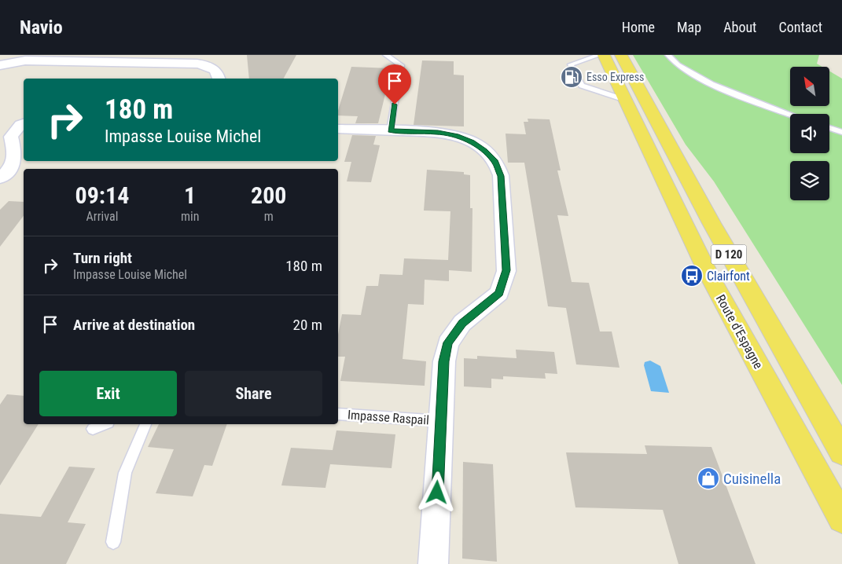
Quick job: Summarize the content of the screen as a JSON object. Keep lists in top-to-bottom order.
{
  "streets": {
    "main road": ["D 120", "Route d'Espagne"],
    "lane": ["Impasse Raspail"]
  },
  "places": {
    "fuel station": ["Esso Express"],
    "bus stop": ["Clairfont"],
    "shop": ["Cuisinella"]
  },
  "north": "top left",
  "page": {
    "header": "Navio",
    "nav": [
      "Home",
      "Map",
      "About",
      "Contact"
    ],
    "turn": ["180 m", "Impasse Louise Michel"],
    "eta": [
      "09:14",
      "Arrival",
      "1",
      "min",
      "200",
      "m"
    ],
    "list": [
      {
        "name": "Turn right",
        "note": "Impasse Louise Michel",
        "value": "180 m"
      },
      {
        "name": "Arrive at destination",
        "value": "20 m"
      }
    ],
    "buttons": ["Exit", "Share"]
  }
}
